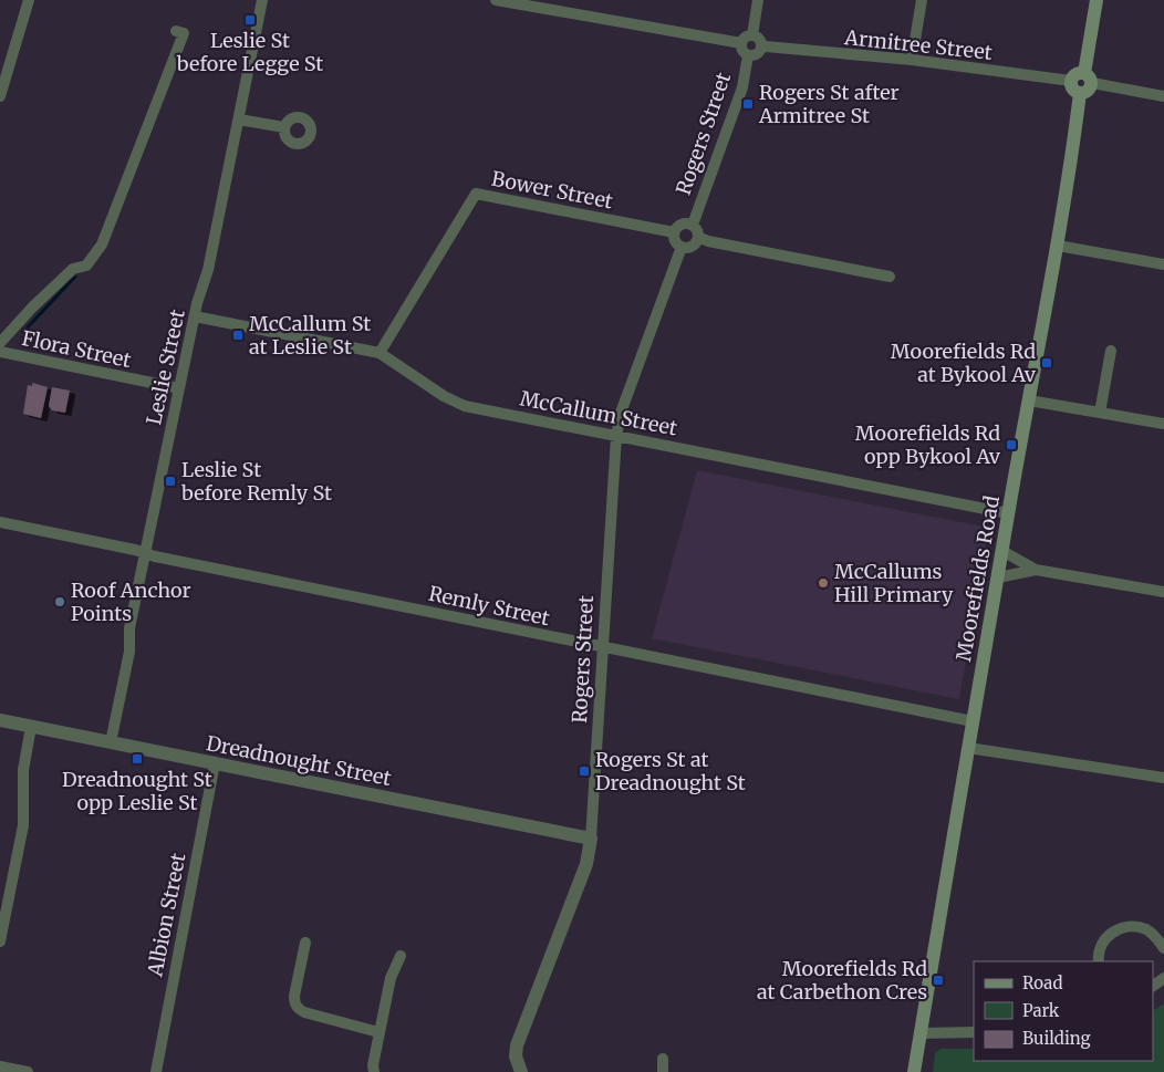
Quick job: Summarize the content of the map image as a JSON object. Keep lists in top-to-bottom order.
{
  "streets": {
    "main road": ["Moorefields Road"],
    "street": [
      "Armitree Street",
      "Rogers Street",
      "Bower Street",
      "Flora Street",
      "Leslie Street",
      "McCallum Street",
      "Remly Street",
      "Dreadnought Street",
      "Albion Street"
    ]
  },
  "crossings": [
    ["Armitree Street", "Rogers Street"],
    ["Armitree Street", "Moorefields Road"],
    ["Rogers Street", "Bower Street"],
    ["Rogers Street", "McCallum Street"],
    ["Rogers Street", "Remly Street"],
    ["Rogers Street", "Dreadnought Street"],
    ["Bower Street", "McCallum Street"],
    ["Flora Street", "Leslie Street"],
    ["Leslie Street", "McCallum Street"],
    ["Leslie Street", "Remly Street"],
    ["Leslie Street", "Dreadnought Street"],
    ["McCallum Street", "Moorefields Road"],
    ["Moorefields Road", "Remly Street"],
    ["Dreadnought Street", "Albion Street"]
  ],
  "places": {
    "transit": [
      "Leslie St before Legge St",
      "Rogers St after Armitree St",
      "McCallum St at Leslie St",
      "Moorefields Rd at Bykool Av",
      "Moorefields Rd opp Bykool Av",
      "Leslie St before Remly St",
      "Dreadnought St opp Leslie St",
      "Rogers St at Dreadnought St",
      "Moorefields Rd at Carbethon Cres"
    ],
    "other": ["McCallums Hill Primary", "Roof Anchor Points"]
  },
  "legend": ["Road", "Park", "Building"]
}
